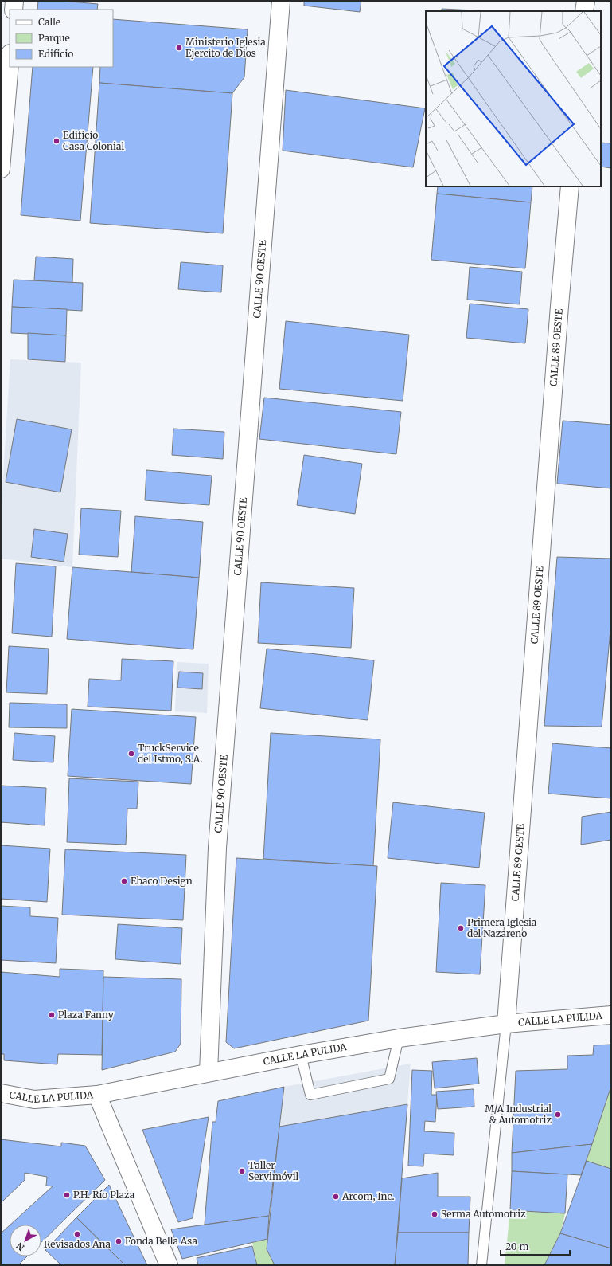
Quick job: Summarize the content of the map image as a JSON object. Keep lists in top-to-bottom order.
{
  "streets": {
    "street": ["CALLE 90 OESTE", "CALLE 89 OESTE", "CALLE LA PULIDA"]
  },
  "crossings": [
    ["CALLE 90 OESTE", "CALLE LA PULIDA"],
    ["CALLE 89 OESTE", "CALLE LA PULIDA"]
  ],
  "places": [
    "Ministerio Iglesia Ejercito de Dios",
    "Edificio Casa Colonial",
    "TruckService del Istmo, S.A.",
    "Ebaco Design",
    "Primera Iglesia del Nazareno",
    "Plaza Fanny",
    "M/A Industrial & Automotriz",
    "Taller Servimóvil",
    "P.H. Río Plaza",
    "Arcom, Inc.",
    "Serma Automotriz",
    "Revisados Ana",
    "Fonda Bella Asa"
  ],
  "legend": ["Calle", "Parque", "Edificio"],
  "scale_bar": "20 m",
  "north": "bottom left"
}
